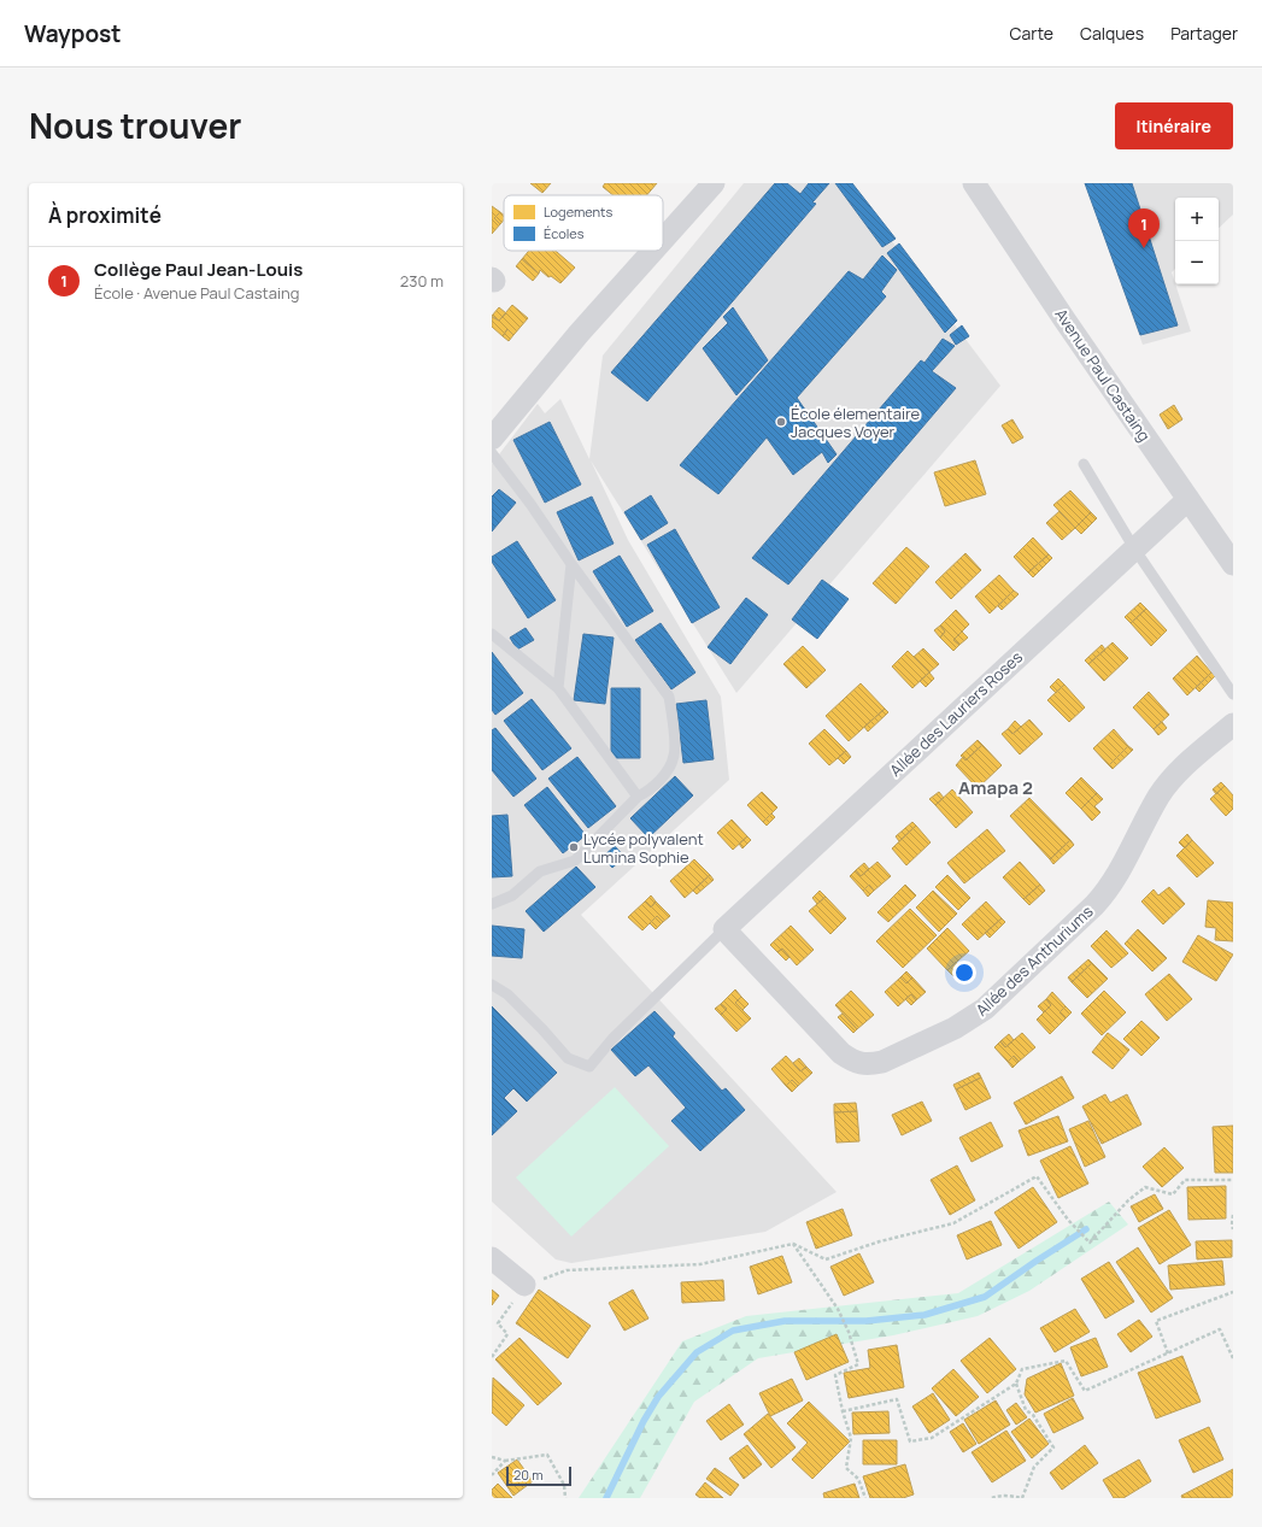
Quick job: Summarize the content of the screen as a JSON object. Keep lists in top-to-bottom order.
{
  "streets": {
    "street": ["Avenue Paul Castaing", "Allée des Lauriers Roses", "Allée des Anthuriums"]
  },
  "crossings": [
    ["Avenue Paul Castaing", "Allée des Lauriers Roses"],
    ["Allée des Lauriers Roses", "Allée des Anthuriums"]
  ],
  "districts": ["Amapa 2"],
  "places": ["École élementaire Jacques Voyer", "Lycée polyvalent Lumina Sophie"],
  "legend": ["Logements", "Écoles"],
  "scale_bar": "20 m",
  "page": {
    "header": "Waypost",
    "nav": ["Carte", "Calques", "Partager"],
    "title": "Nous trouver",
    "buttons": "Itinéraire",
    "heading": "À proximité",
    "map_buttons": ["+", "−"],
    "pins": "1",
    "list": [
      {
        "mark": "1",
        "name": "Collège Paul Jean-Louis",
        "note": "École · Avenue Paul Castaing",
        "value": "230 m"
      }
    ],
    "scale": "20 m"
  }
}
